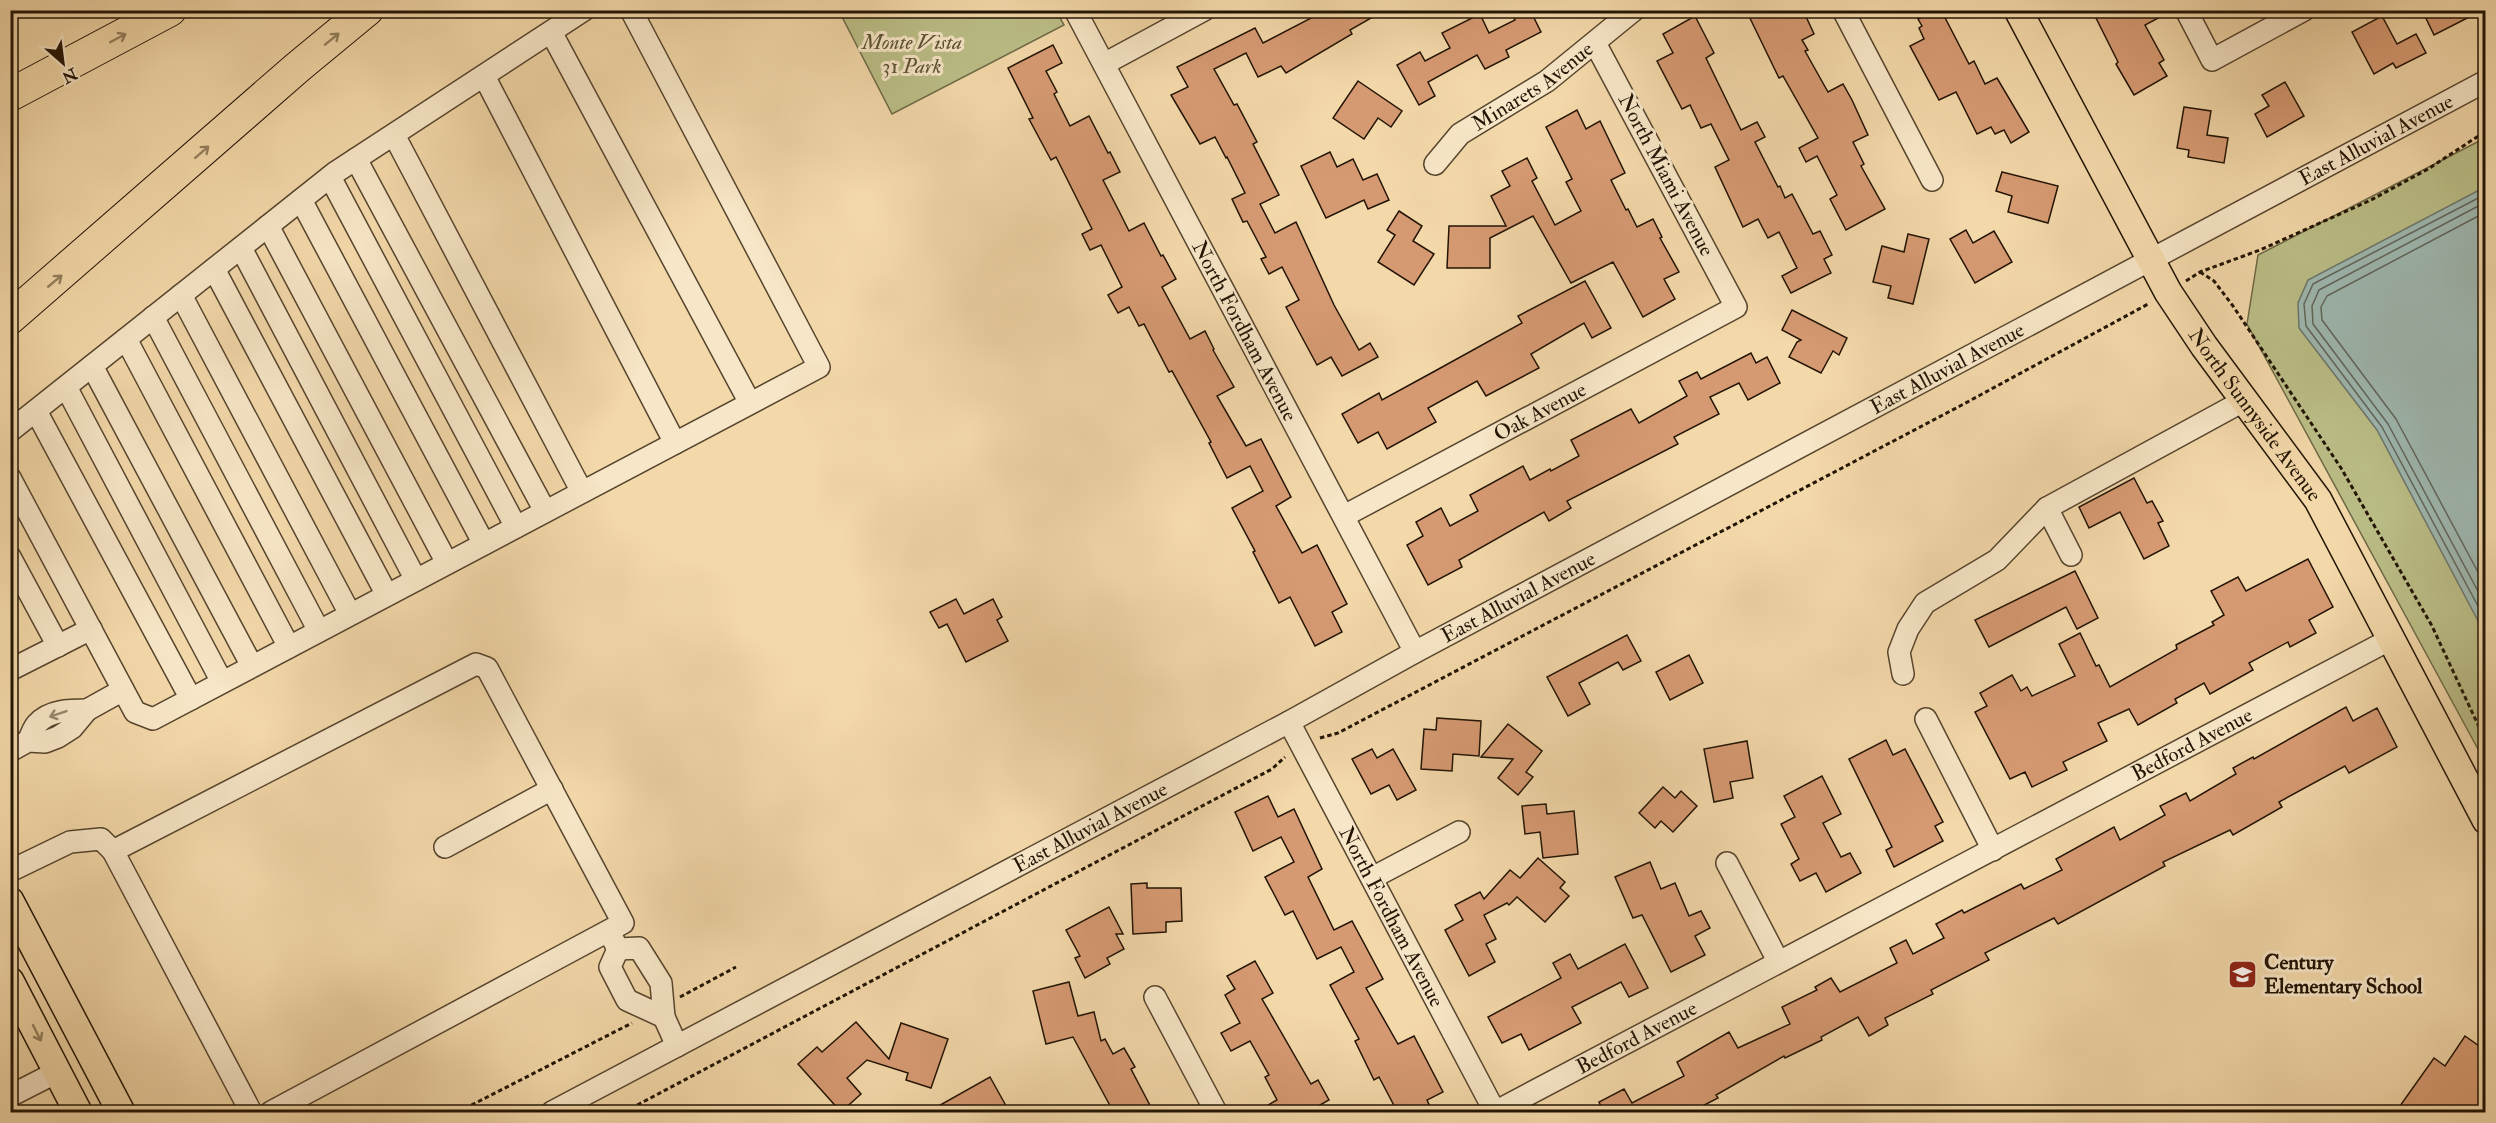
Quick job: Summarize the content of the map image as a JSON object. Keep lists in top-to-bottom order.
{
  "streets": {
    "main road": ["North Sunnyside Avenue"],
    "street": [
      "Minarets Avenue",
      "East Alluvial Avenue",
      "North Miami Avenue",
      "North Fordham Avenue",
      "Oak Avenue",
      "Bedford Avenue"
    ]
  },
  "crossings": [
    ["Minarets Avenue", "North Miami Avenue"],
    ["East Alluvial Avenue", "North Fordham Avenue"],
    ["East Alluvial Avenue", "North Sunnyside Avenue"],
    ["North Miami Avenue", "Oak Avenue"],
    ["North Fordham Avenue", "Oak Avenue"],
    ["North Fordham Avenue", "Bedford Avenue"],
    ["North Sunnyside Avenue", "Bedford Avenue"]
  ],
  "parks": ["Monte Vista 31 Park"],
  "places": {
    "school or university": ["Century Elementary School"]
  },
  "north": "bottom right"
}
